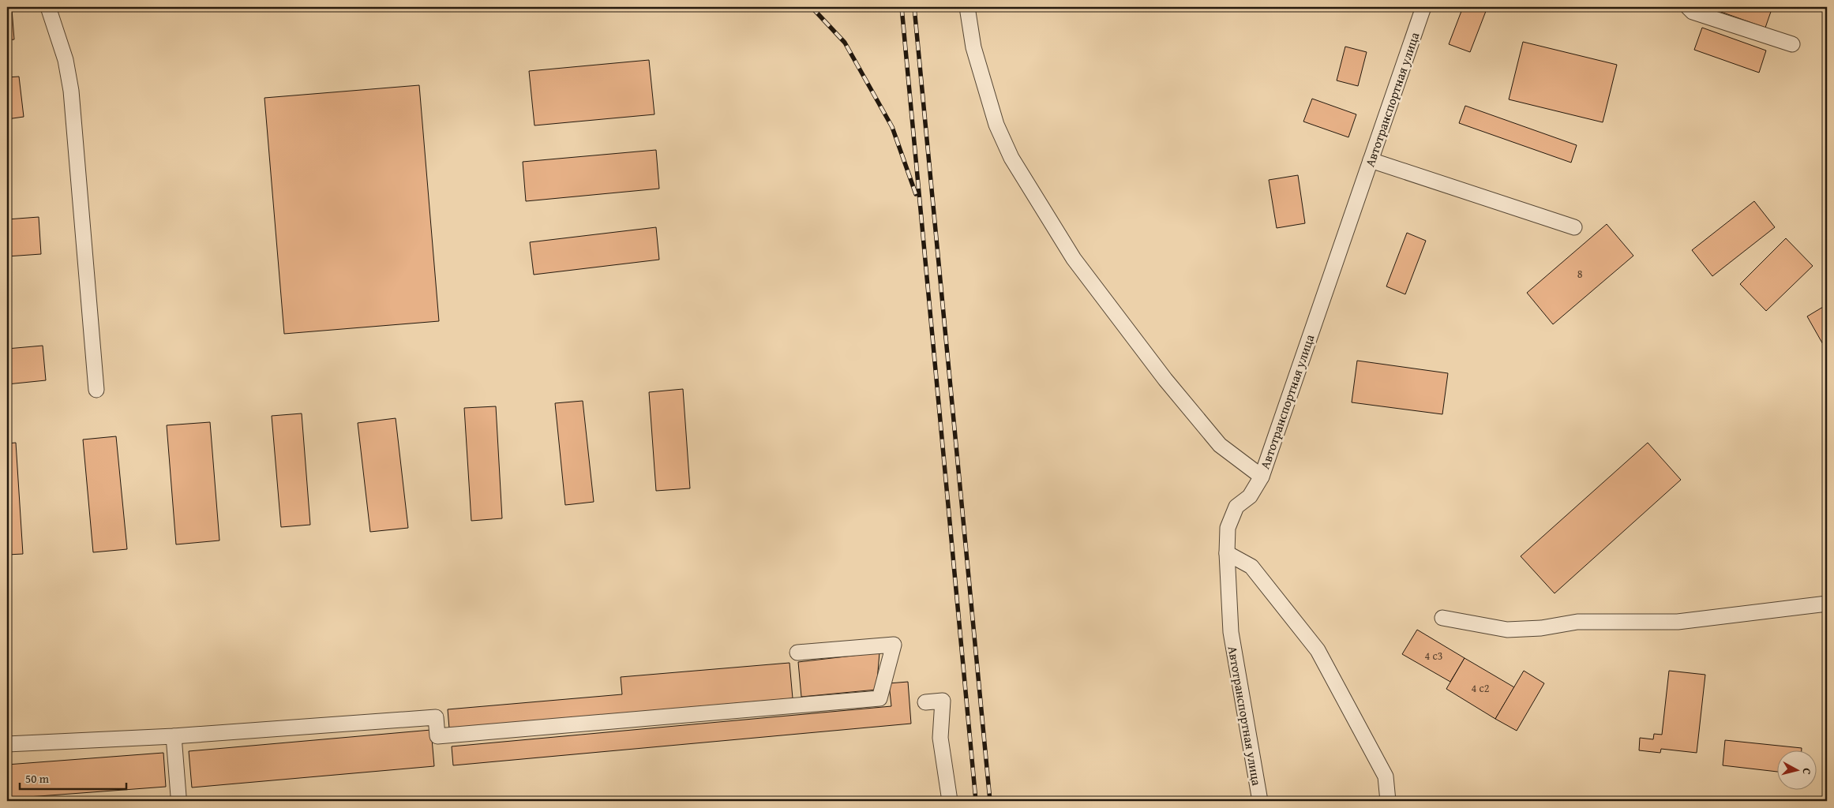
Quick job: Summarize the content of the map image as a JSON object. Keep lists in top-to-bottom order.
{
  "streets": {
    "street": ["Автотранспортная улица"]
  },
  "house_numbers": ["8", "4 с3", "4 с2"],
  "scale_bar": "50 m",
  "north": "right"
}
